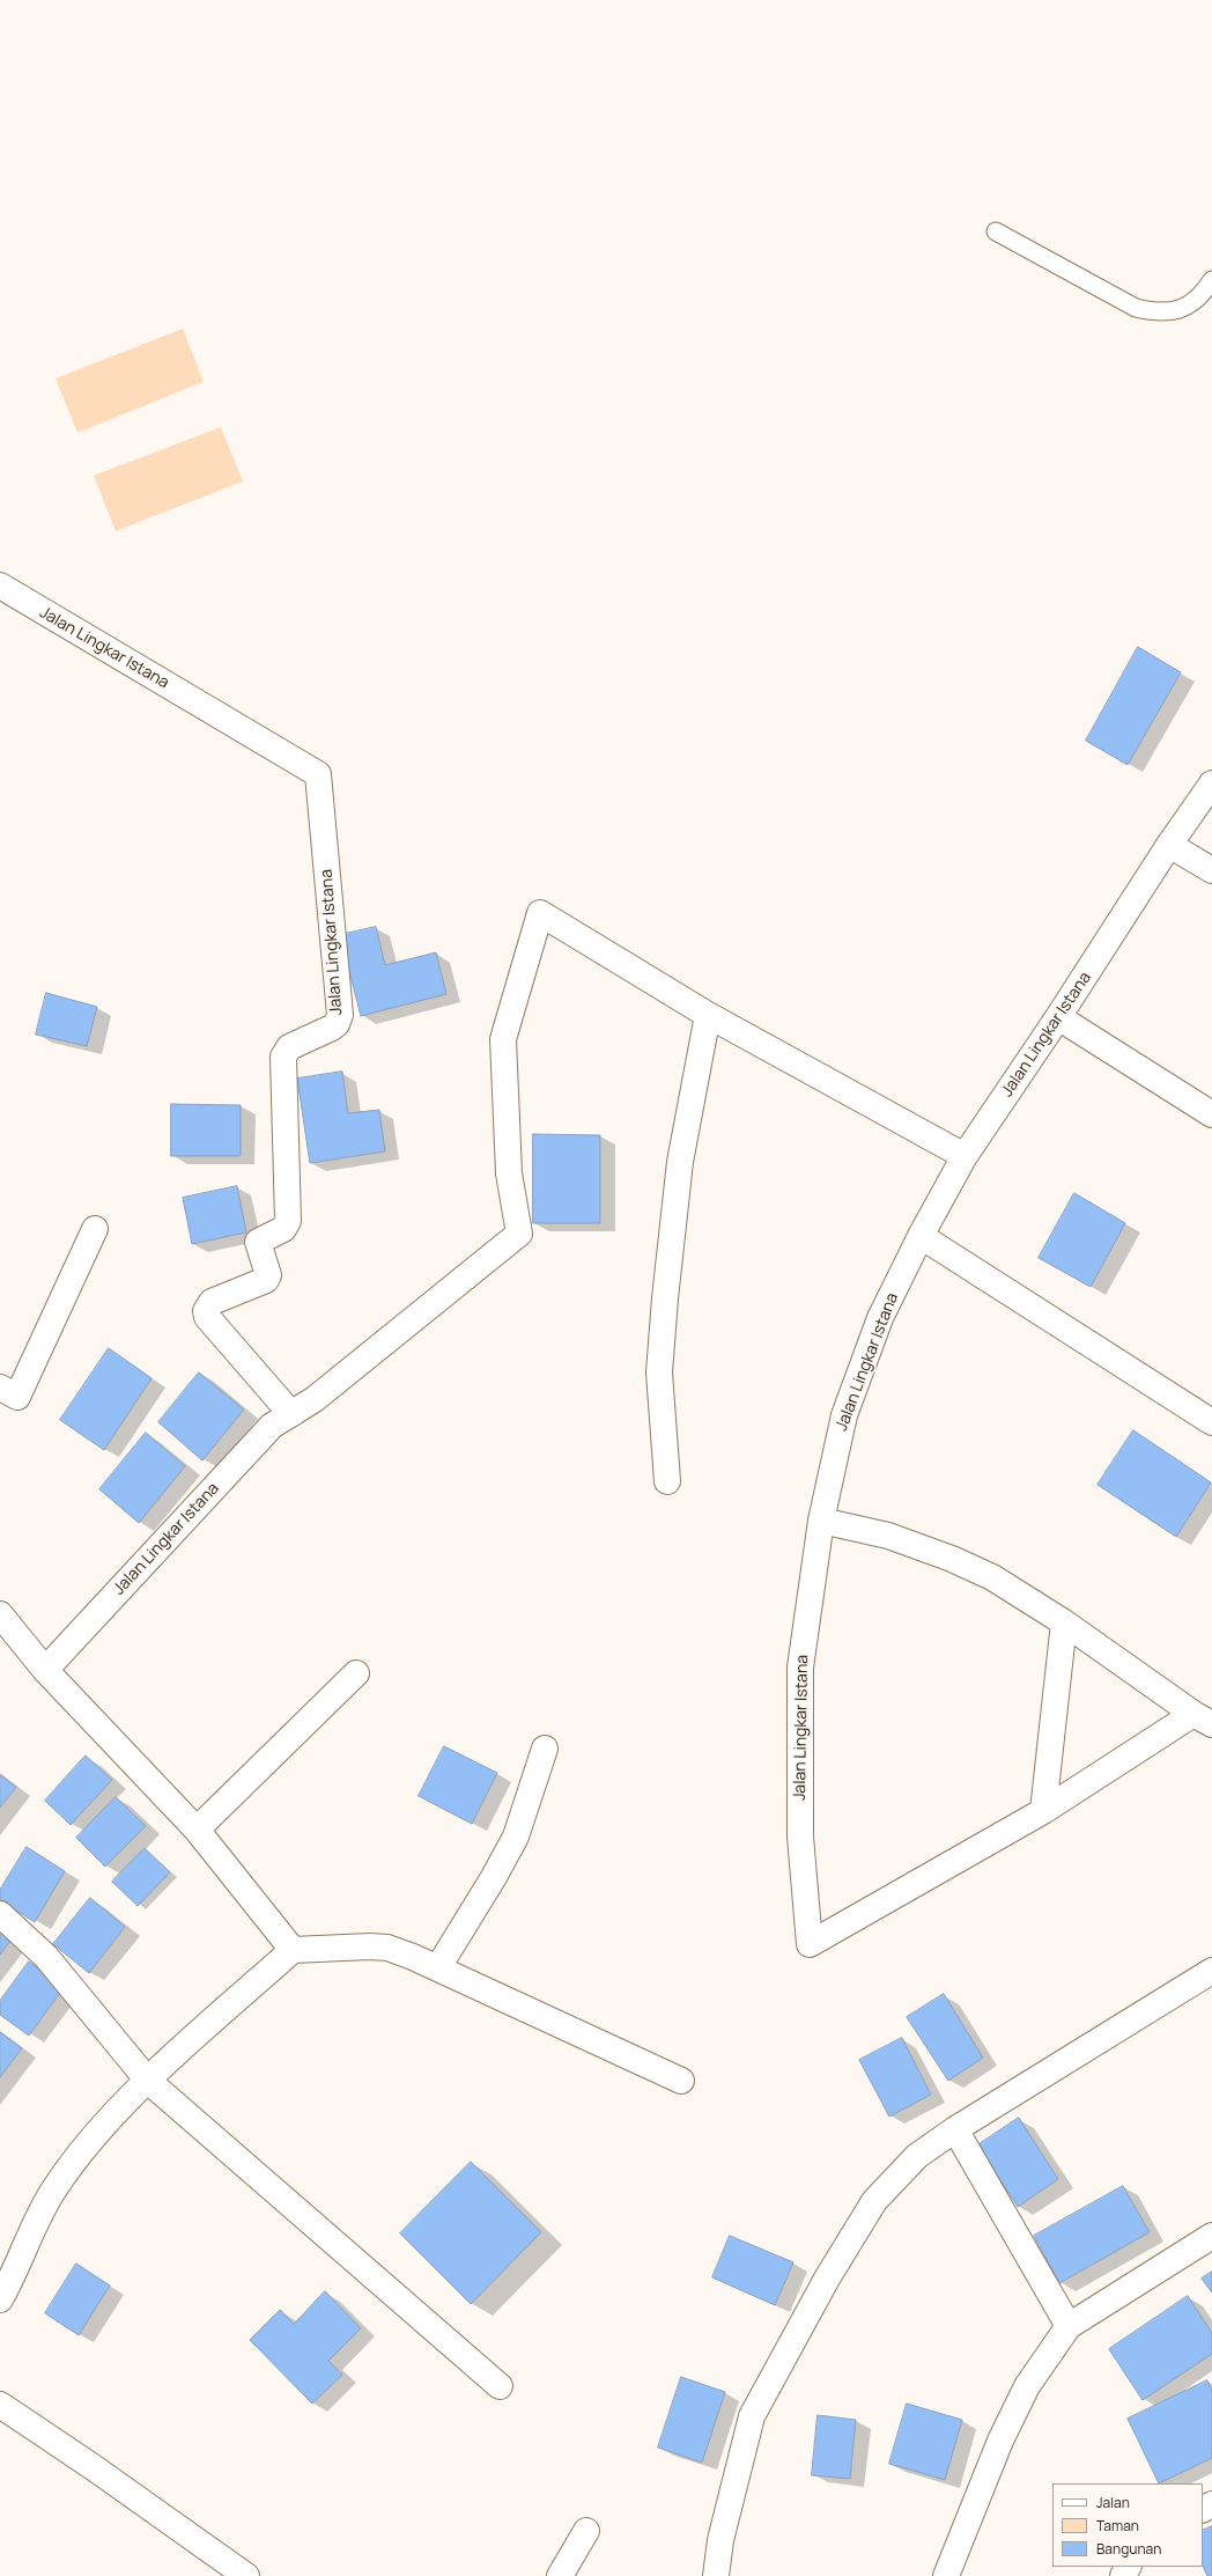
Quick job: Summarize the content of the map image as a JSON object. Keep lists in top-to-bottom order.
{
  "streets": {
    "street": ["Jalan Lingkar Istana"]
  },
  "legend": ["Jalan", "Taman", "Bangunan"]
}
